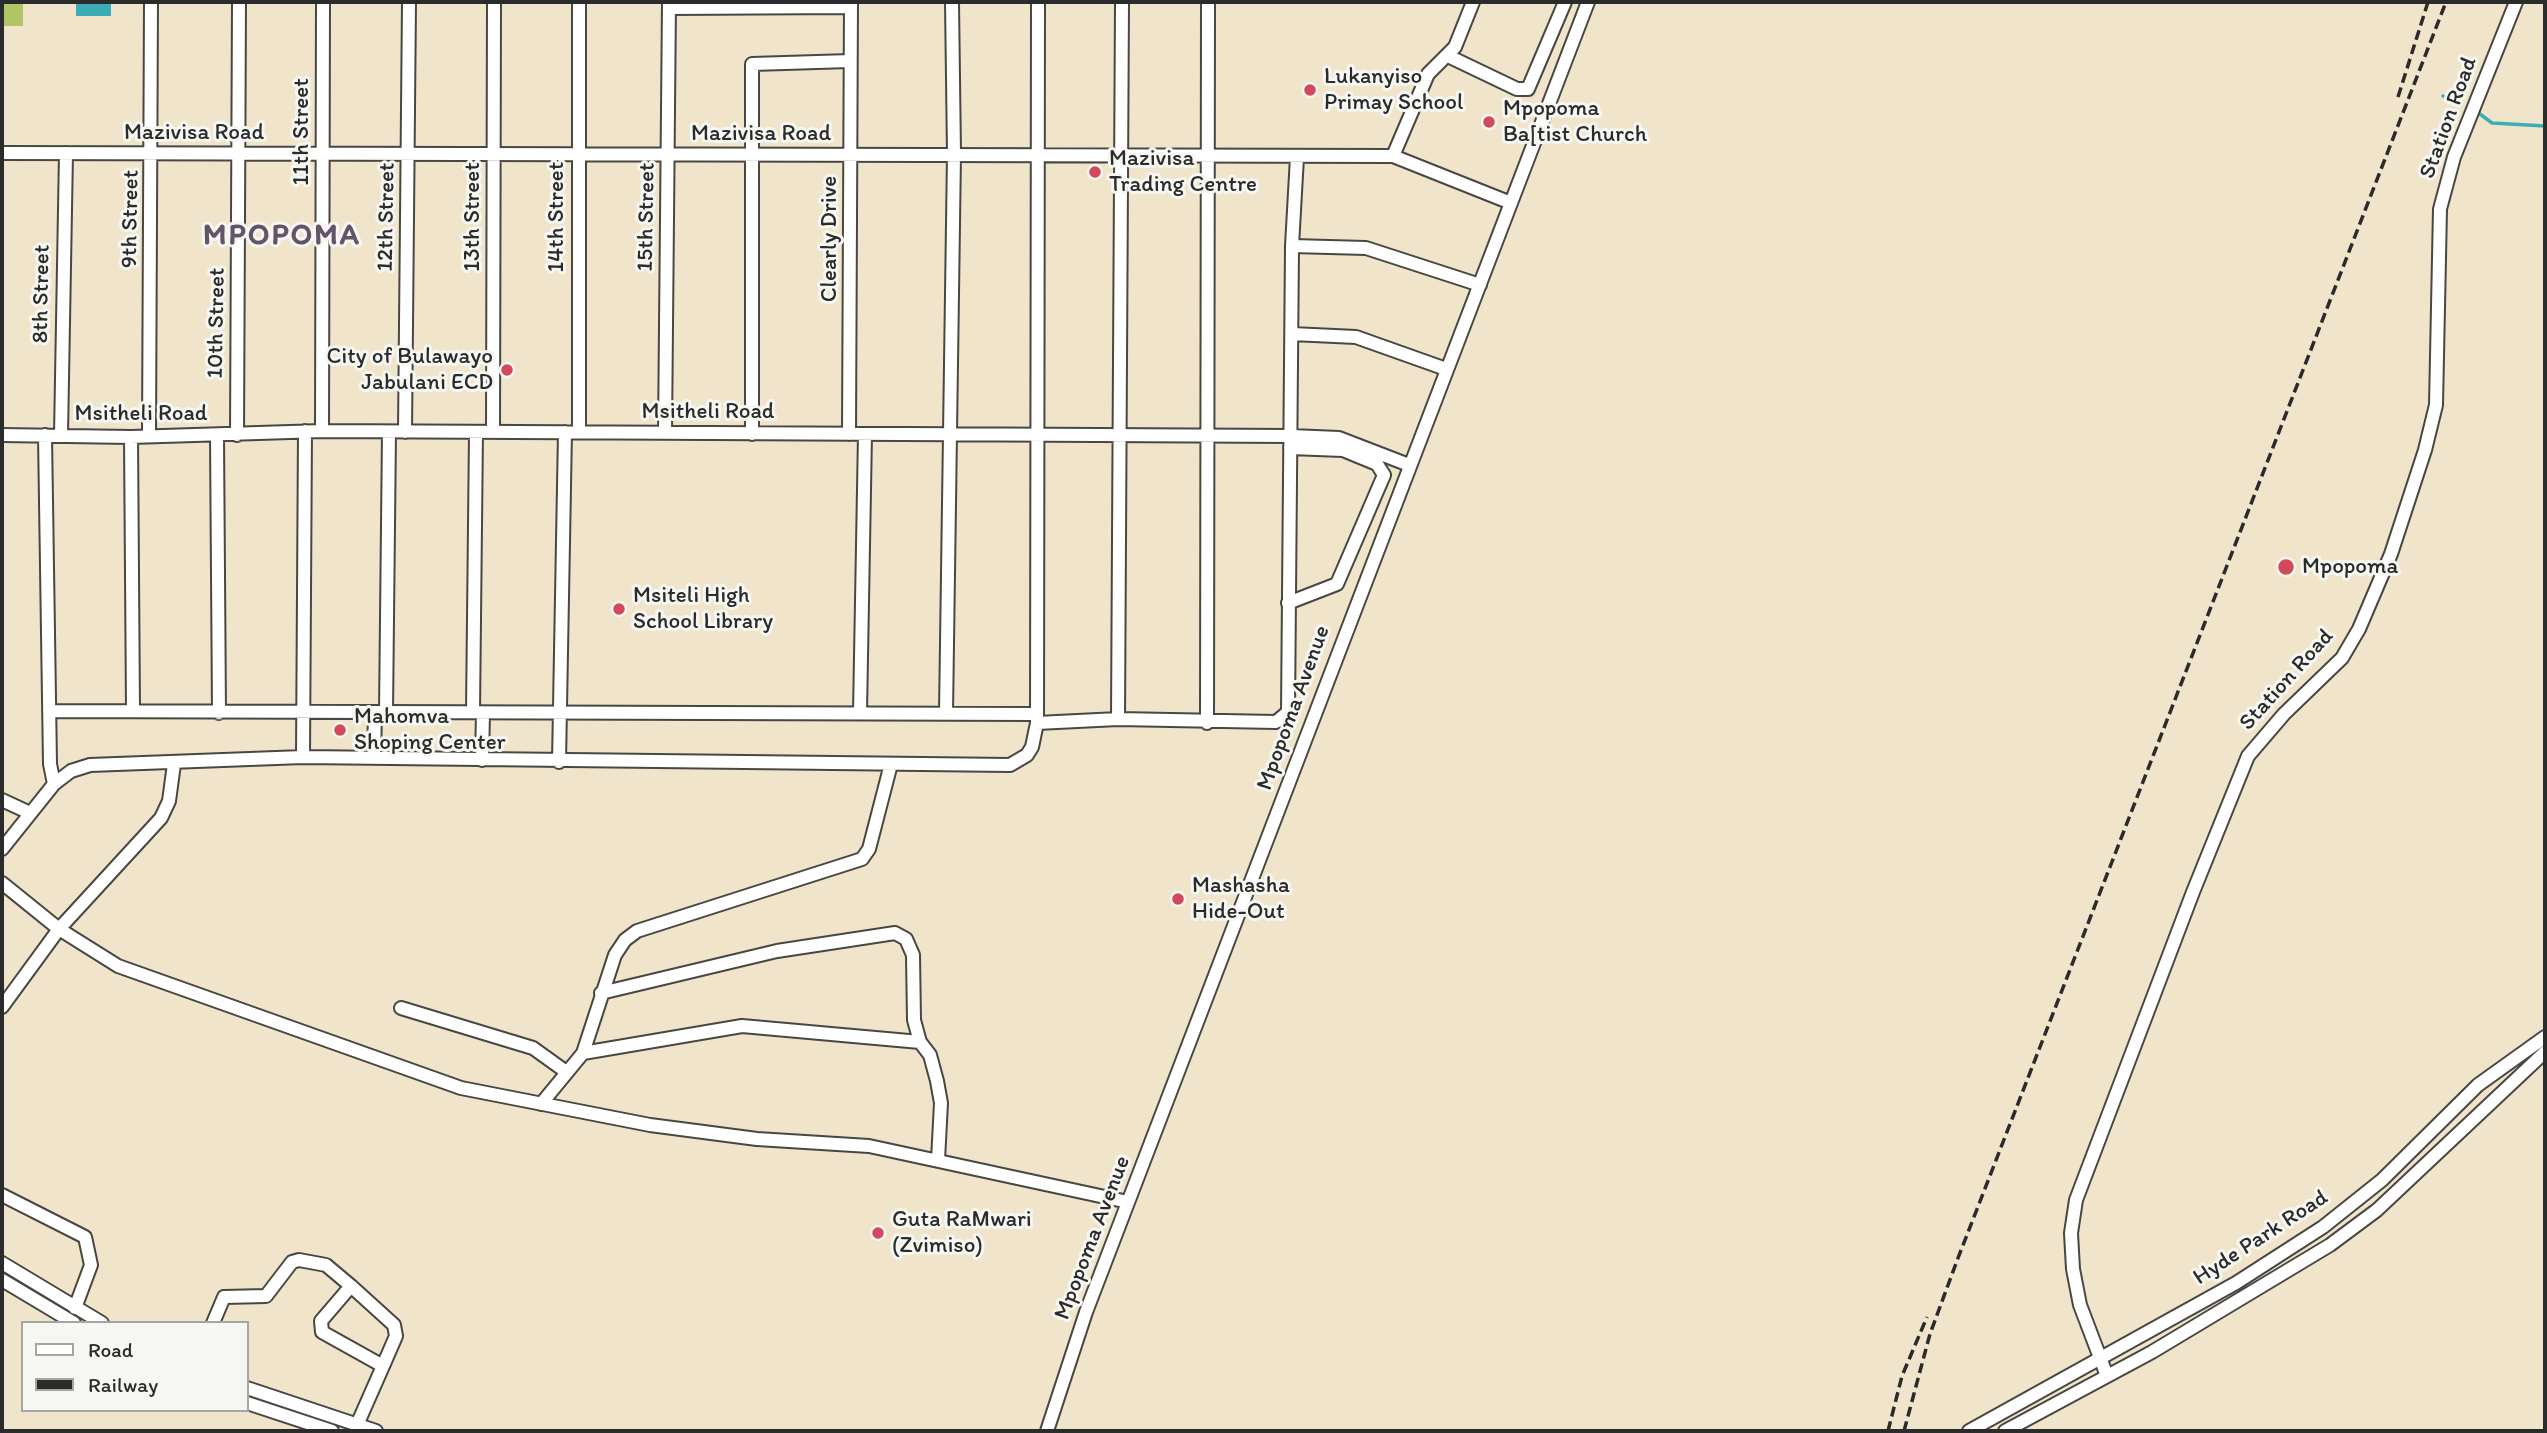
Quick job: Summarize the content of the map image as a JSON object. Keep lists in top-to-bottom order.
{
  "streets": {
    "street": [
      "Station Road",
      "11th Street",
      "Mazivisa Road",
      "12th Street",
      "13th Street",
      "14th Street",
      "15th Street",
      "9th Street",
      "Clearly Drive",
      "8th Street",
      "10th Street",
      "Msitheli Road",
      "Mpopoma Avenue",
      "Hyde Park Road"
    ]
  },
  "crossings": [
    ["Station Road", "Hyde Park Road"],
    ["11th Street", "Mazivisa Road"],
    ["11th Street", "Msitheli Road"],
    ["Mazivisa Road", "12th Street"],
    ["Mazivisa Road", "13th Street"],
    ["Mazivisa Road", "14th Street"],
    ["Mazivisa Road", "15th Street"],
    ["Mazivisa Road", "9th Street"],
    ["Mazivisa Road", "Clearly Drive"],
    ["Mazivisa Road", "8th Street"],
    ["Mazivisa Road", "10th Street"],
    ["Mazivisa Road", "Mpopoma Avenue"],
    ["12th Street", "Msitheli Road"],
    ["13th Street", "Msitheli Road"],
    ["14th Street", "Msitheli Road"],
    ["15th Street", "Msitheli Road"],
    ["9th Street", "Msitheli Road"],
    ["Clearly Drive", "Msitheli Road"],
    ["8th Street", "Msitheli Road"],
    ["10th Street", "Msitheli Road"],
    ["Msitheli Road", "Mpopoma Avenue"]
  ],
  "districts": ["MPOPOMA"],
  "places": [
    "Lukanyiso Primay School",
    "Mpopoma Ba[tist Church",
    "Mazivisa Trading Centre",
    "City of Bulawayo Jabulani ECD",
    "Mpopoma",
    "Msiteli High School Library",
    "Mahomva Shoping Center",
    "Mashasha Hide-Out",
    "Guta RaMwari (Zvimiso)"
  ],
  "legend": ["Road", "Railway"]
}
